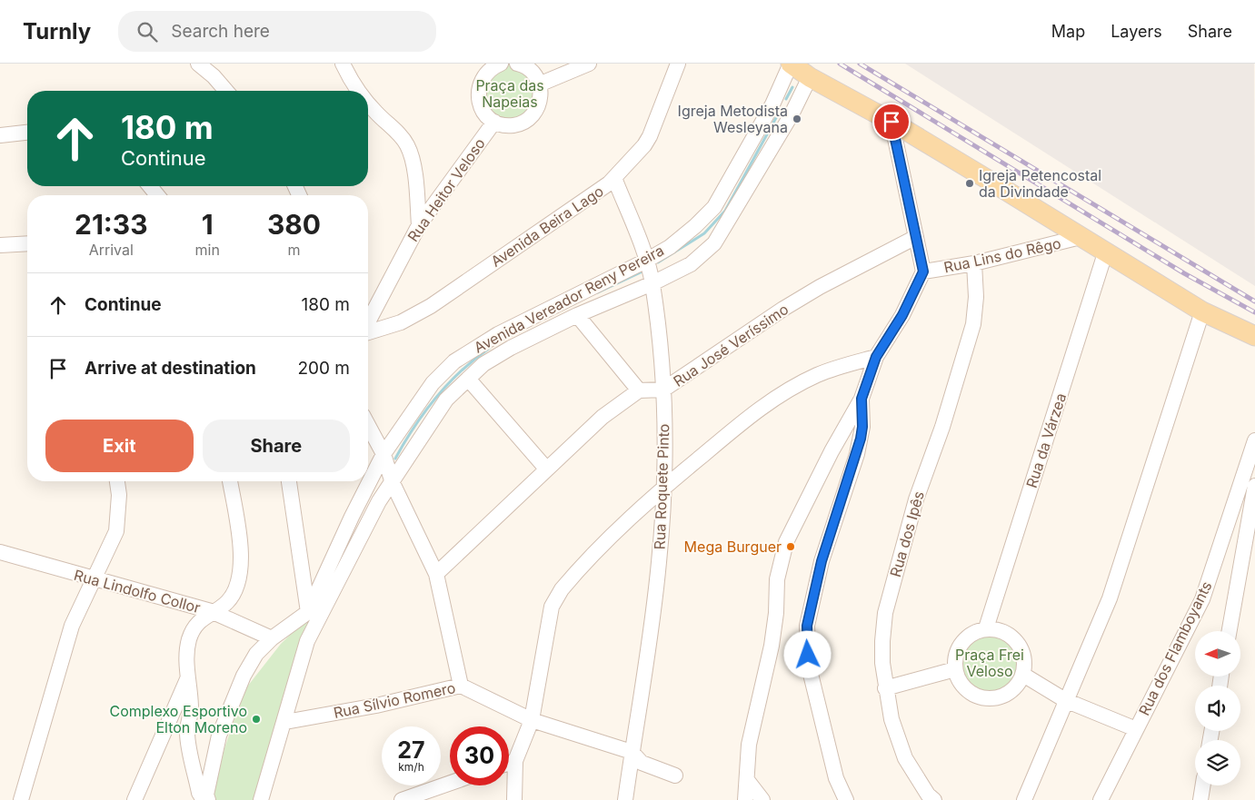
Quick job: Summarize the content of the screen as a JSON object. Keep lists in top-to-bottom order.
{
  "streets": {
    "street": [
      "Rua Heitor Veloso",
      "Avenida Beira Lago",
      "Rua Lins do Rêgo",
      "Avenida Vereador Reny Pereira",
      "Rua José Veríssimo",
      "Rua da Várzea",
      "Rua Roquete Pinto",
      "Rua dos Ipês",
      "Rua Lindolfo Collor",
      "Rua dos Flamboyants",
      "Rua Sílvio Romero"
    ]
  },
  "crossings": [
    ["Avenida Beira Lago", "Rua Roquete Pinto"],
    ["Rua Lins do Rêgo", "Rua dos Ipês"],
    ["Avenida Vereador Reny Pereira", "Rua Roquete Pinto"],
    ["Avenida Vereador Reny Pereira", "Rua Lindolfo Collor"],
    ["Avenida Vereador Reny Pereira", "Rua Sílvio Romero"],
    ["Rua José Veríssimo", "Rua Roquete Pinto"],
    ["Rua Roquete Pinto", "Rua Sílvio Romero"]
  ],
  "parks": ["Praça das Napeias", "Praça Frei Veloso"],
  "places": [
    "Igreja Metodista Wesleyana",
    "Igreja Petencostal da Divindade",
    "Mega Burguer",
    "Complexo Esportivo Elton Moreno"
  ],
  "north": "left",
  "page": {
    "header": "Turnly",
    "search": "Search here",
    "nav": ["Map", "Layers", "Share"],
    "turn": ["180 m", "Continue"],
    "eta": [
      "21:33",
      "Arrival",
      "1",
      "min",
      "380",
      "m"
    ],
    "list": [
      {
        "name": "Continue",
        "value": "180 m"
      },
      {
        "name": "Arrive at destination",
        "value": "200 m"
      }
    ],
    "buttons": ["Exit", "Share"],
    "speed": "27 km/h",
    "limit": "30"
  }
}
